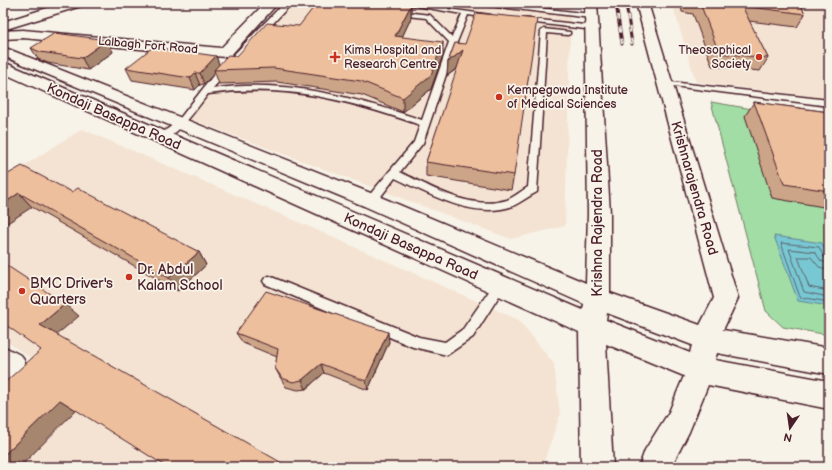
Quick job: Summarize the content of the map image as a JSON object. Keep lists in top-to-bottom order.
{
  "streets": {
    "main road": [
      "Lalbagh Fort Road",
      "Kondaji Basappa Road",
      "Krishnarajendra Road",
      "Krishna Rajendra Road"
    ]
  },
  "crossings": [
    ["Kondaji Basappa Road", "Krishnarajendra Road"],
    ["Kondaji Basappa Road", "Krishna Rajendra Road"]
  ],
  "places": {
    "health": ["Kims Hospital and Research Centre"],
    "other": [
      "Theosophical Society",
      "Kempegowda Institute of Medical Sciences",
      "Dr. Abdul Kalam School",
      "BMC Driver's Quarters"
    ]
  },
  "north": "bottom"
}
